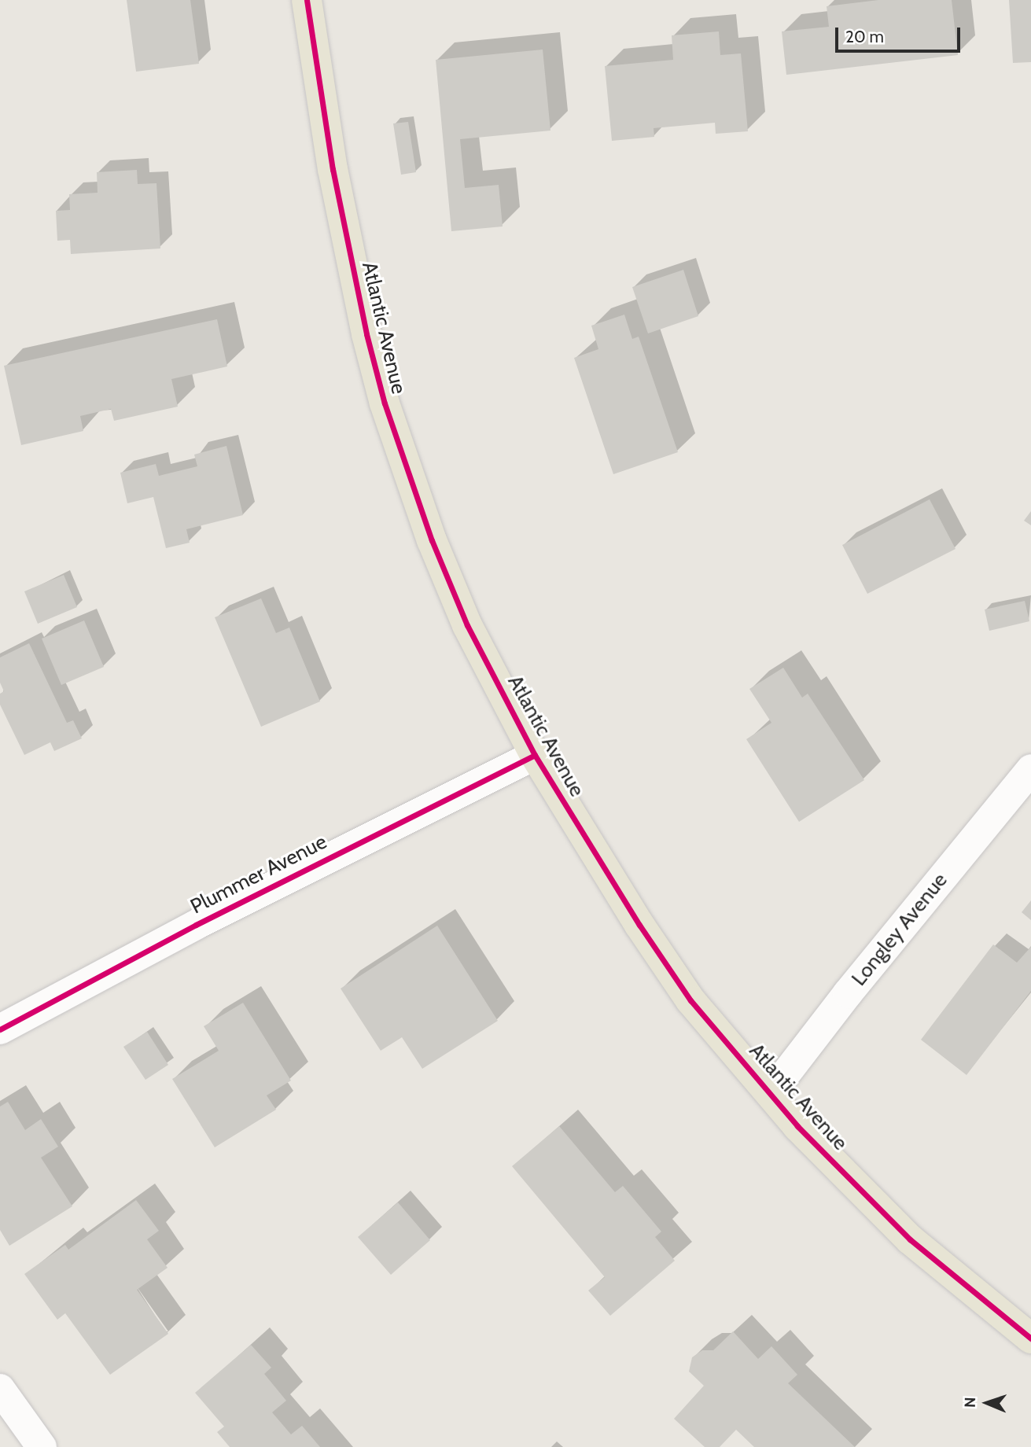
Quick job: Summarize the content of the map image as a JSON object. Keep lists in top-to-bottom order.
{
  "streets": {
    "main road": ["Atlantic Avenue"],
    "street": ["Plummer Avenue", "Longley Avenue"]
  },
  "crossings": [
    ["Atlantic Avenue", "Plummer Avenue"],
    ["Atlantic Avenue", "Longley Avenue"]
  ],
  "scale_bar": "20 m",
  "north": "left"
}
